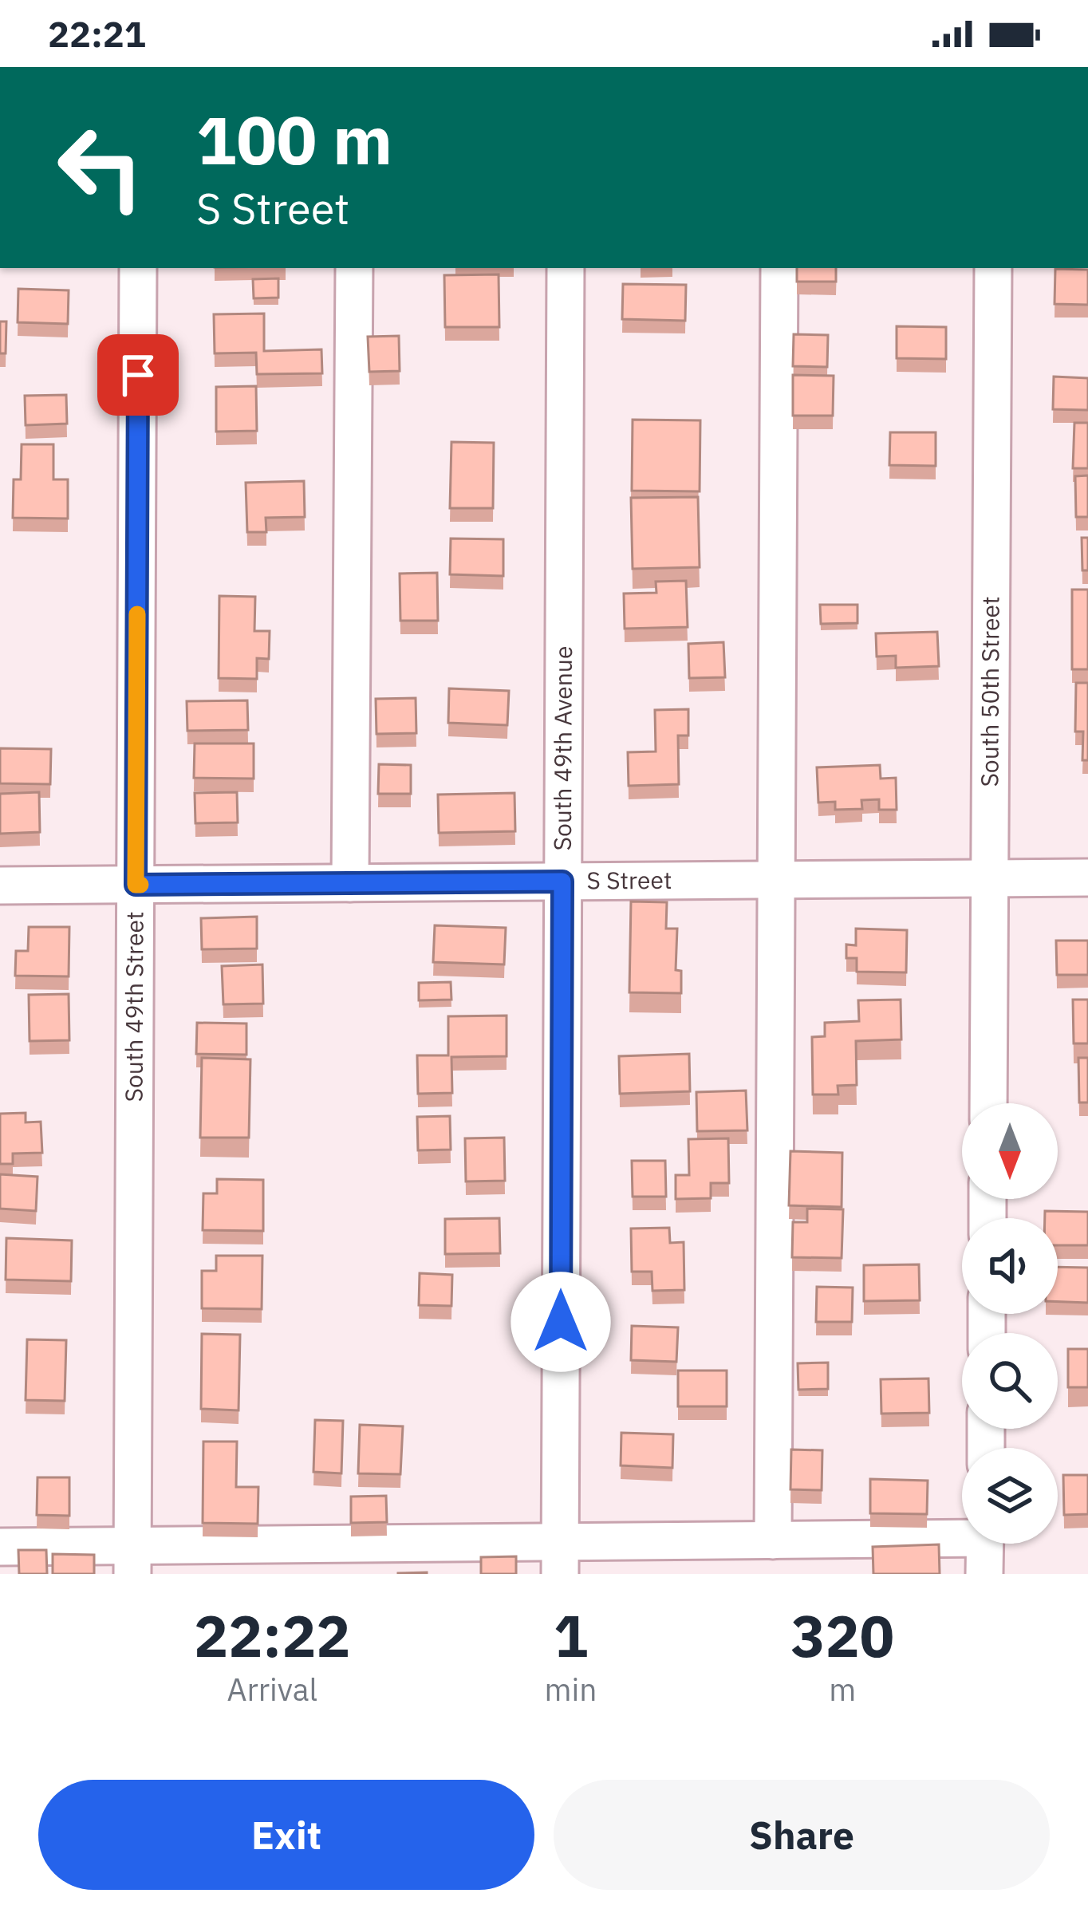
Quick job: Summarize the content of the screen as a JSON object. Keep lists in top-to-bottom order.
{
  "streets": {
    "street": [
      "South 50th Street",
      "South 49th Avenue",
      "S Street",
      "South 49th Street"
    ]
  },
  "crossings": [
    ["South 50th Street", "S Street"],
    ["South 49th Avenue", "S Street"],
    ["S Street", "South 49th Street"]
  ],
  "north": "bottom",
  "page": {
    "status": "22:21",
    "turn": ["100 m", "S Street"],
    "eta": [
      "22:22",
      "Arrival",
      "1",
      "min",
      "320",
      "m"
    ],
    "buttons": ["Exit", "Share"]
  }
}
